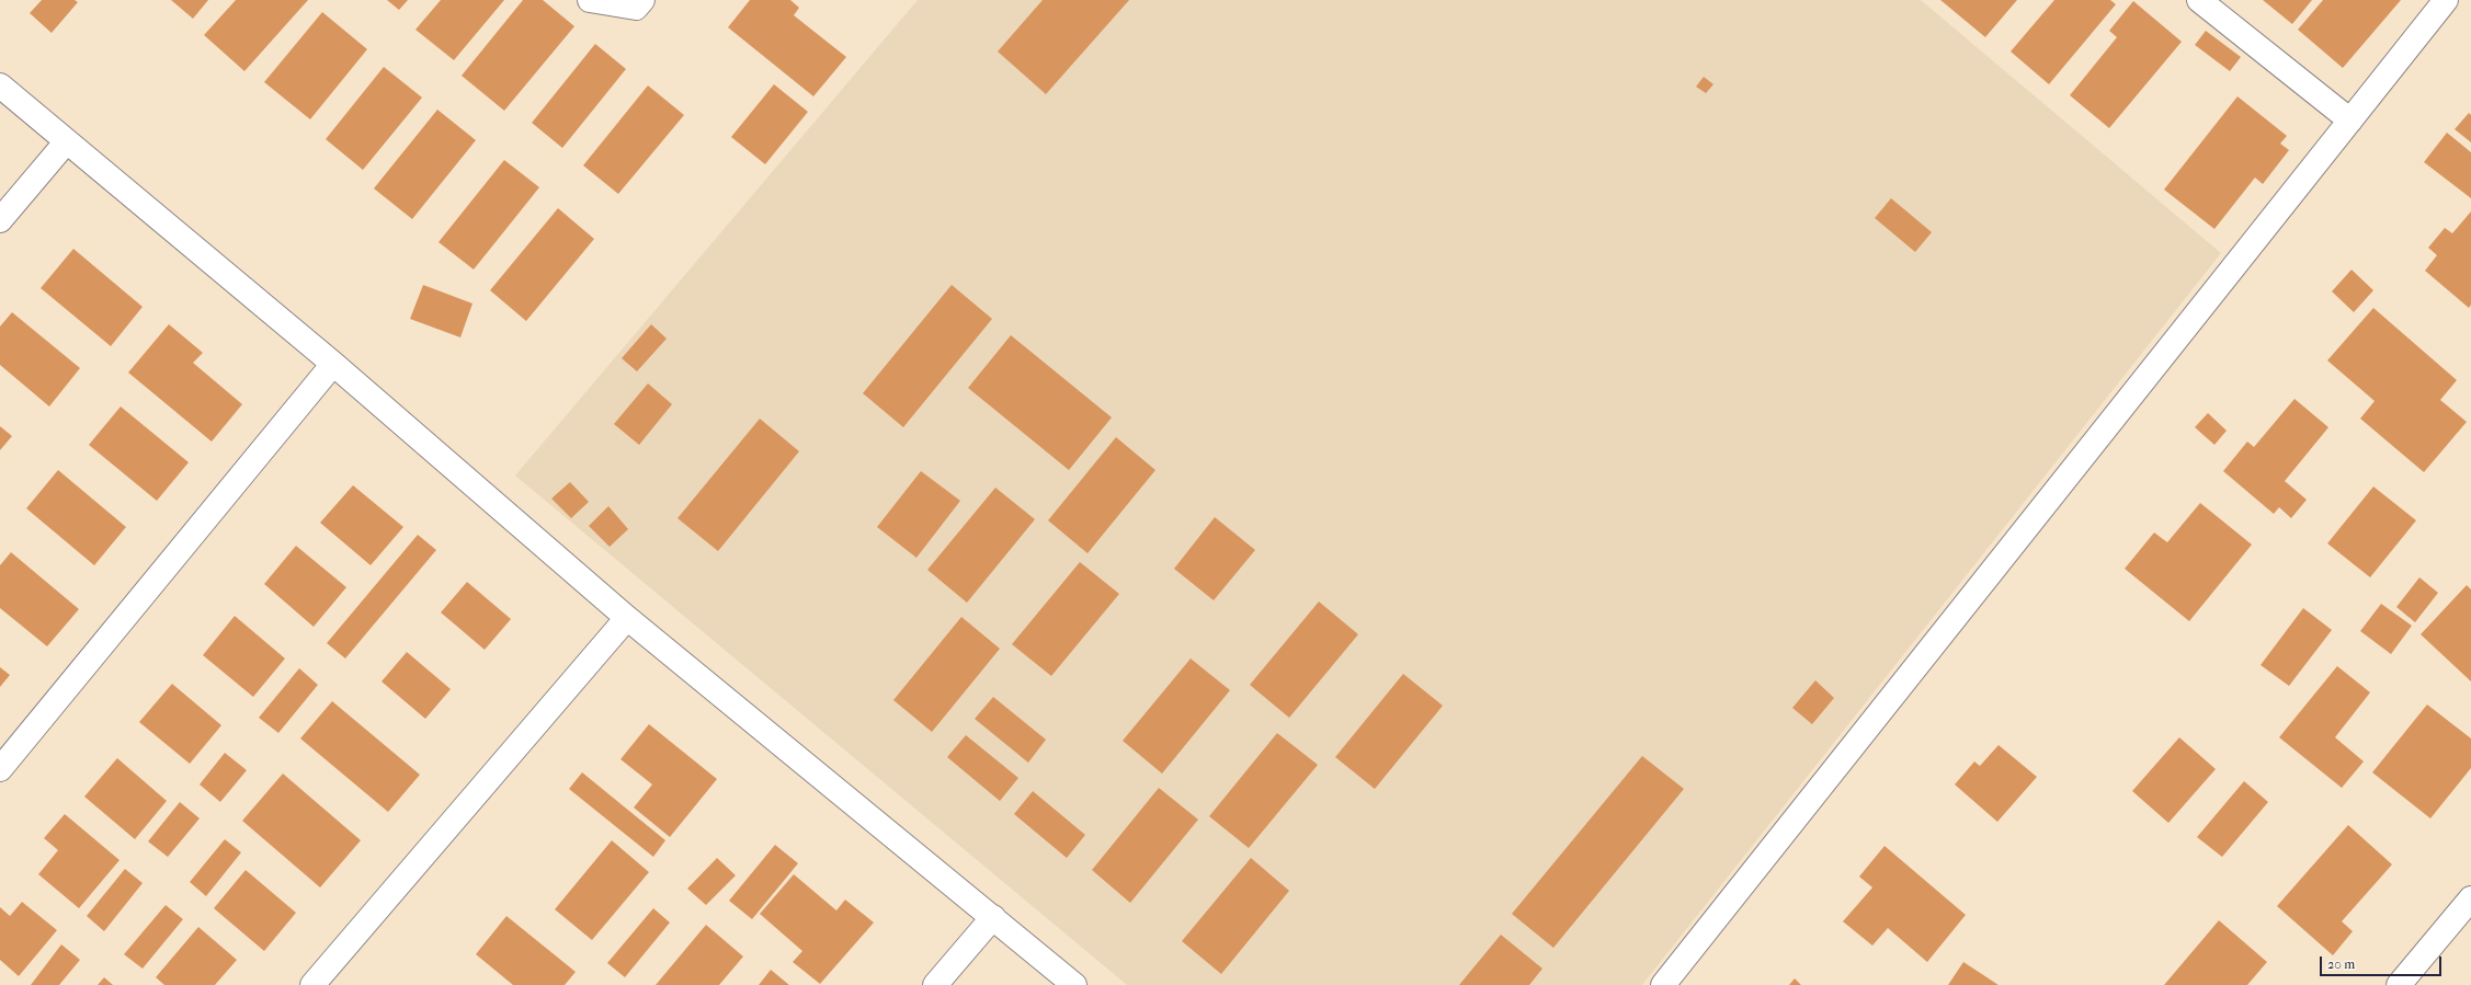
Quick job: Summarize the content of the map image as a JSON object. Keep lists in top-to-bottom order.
{
  "scale_bar": "20 m"
}
